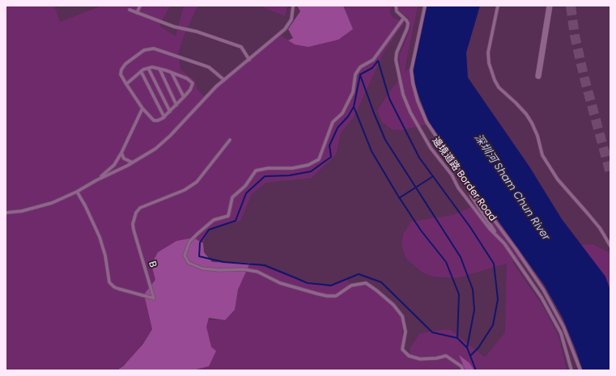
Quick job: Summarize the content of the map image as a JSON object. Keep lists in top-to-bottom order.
{
  "streets": {
    "lane": ["邊境道路 Border Road", "B"]
  },
  "water": ["深圳河 Sham Chun River"]
}
